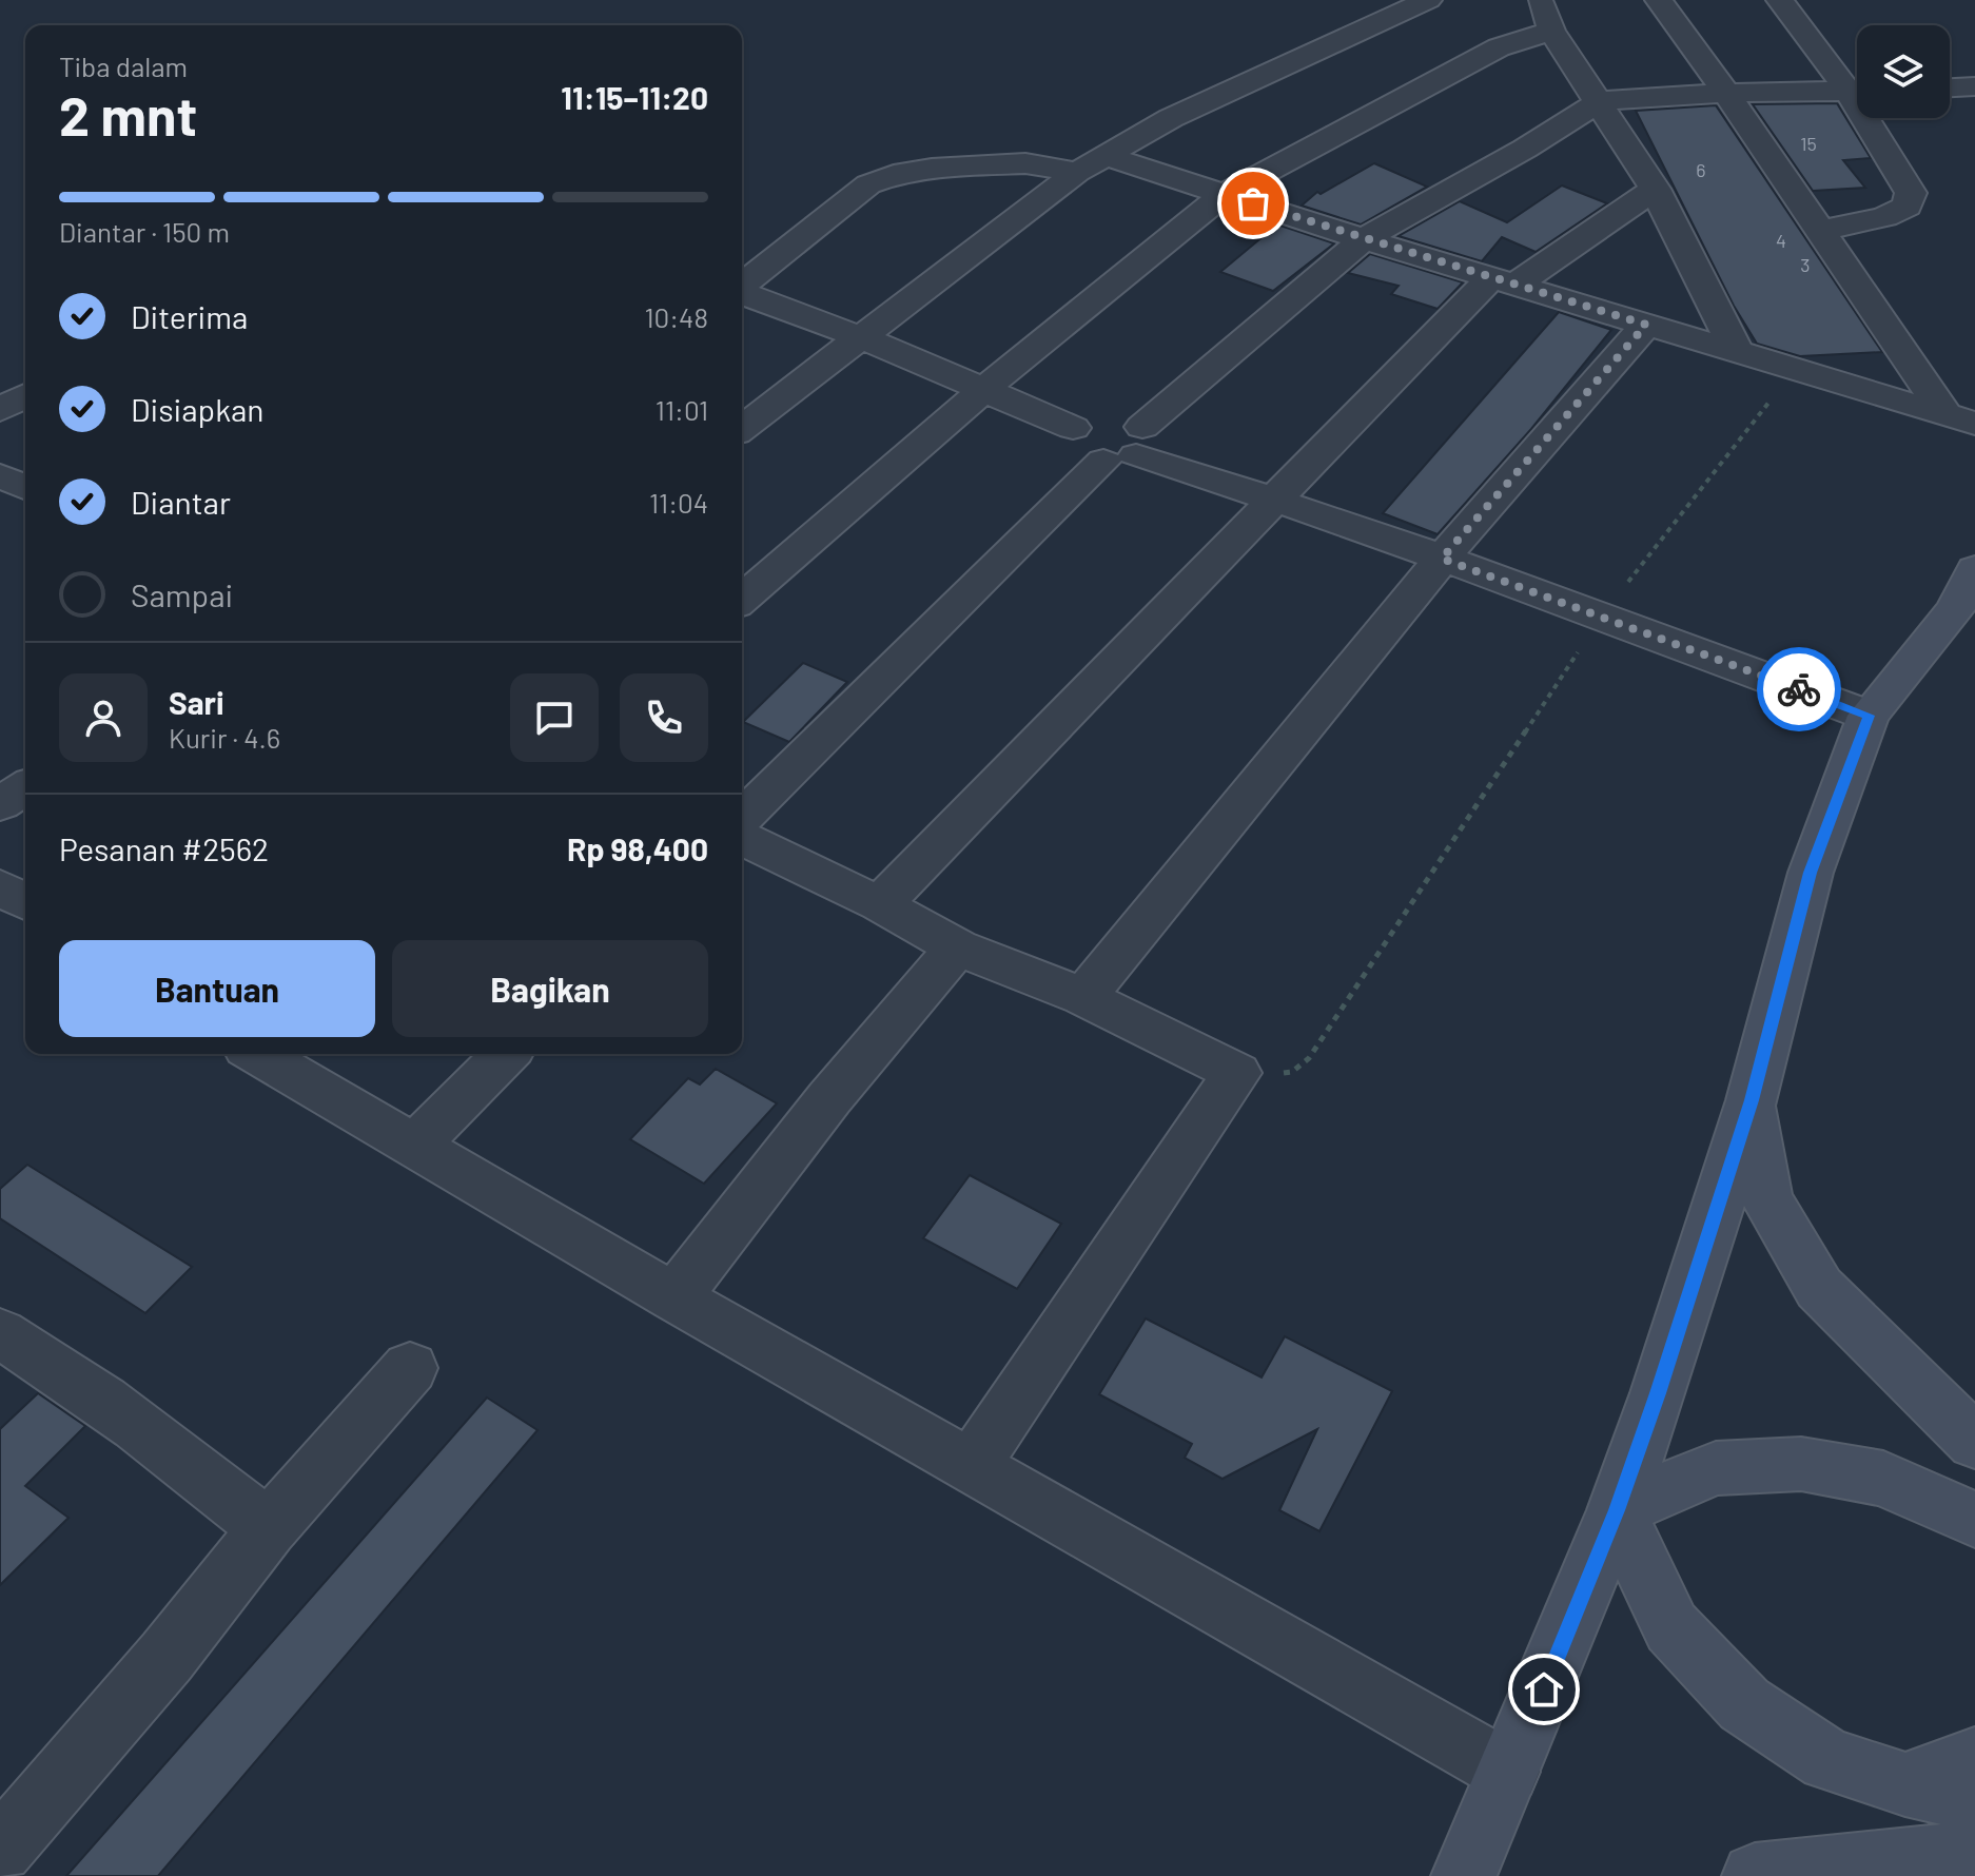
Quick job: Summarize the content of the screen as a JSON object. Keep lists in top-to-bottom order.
{
  "house_numbers": [
    "15",
    "6",
    "4",
    "3"
  ],
  "page": {
    "heading": ["2 mnt", "Tiba dalam", "11:15–11:20"],
    "panel": [
      "Sari",
      "Kurir · 4.6",
      "Pesanan #2562",
      "Rp 98,400"
    ],
    "bar": "Diantar · 150 m",
    "list": [
      ["Diterima", "10:48"],
      ["Disiapkan", "11:01"],
      ["Diantar", "11:04"],
      "Sampai"
    ],
    "buttons": ["Bantuan", "Bagikan"]
  }
}
